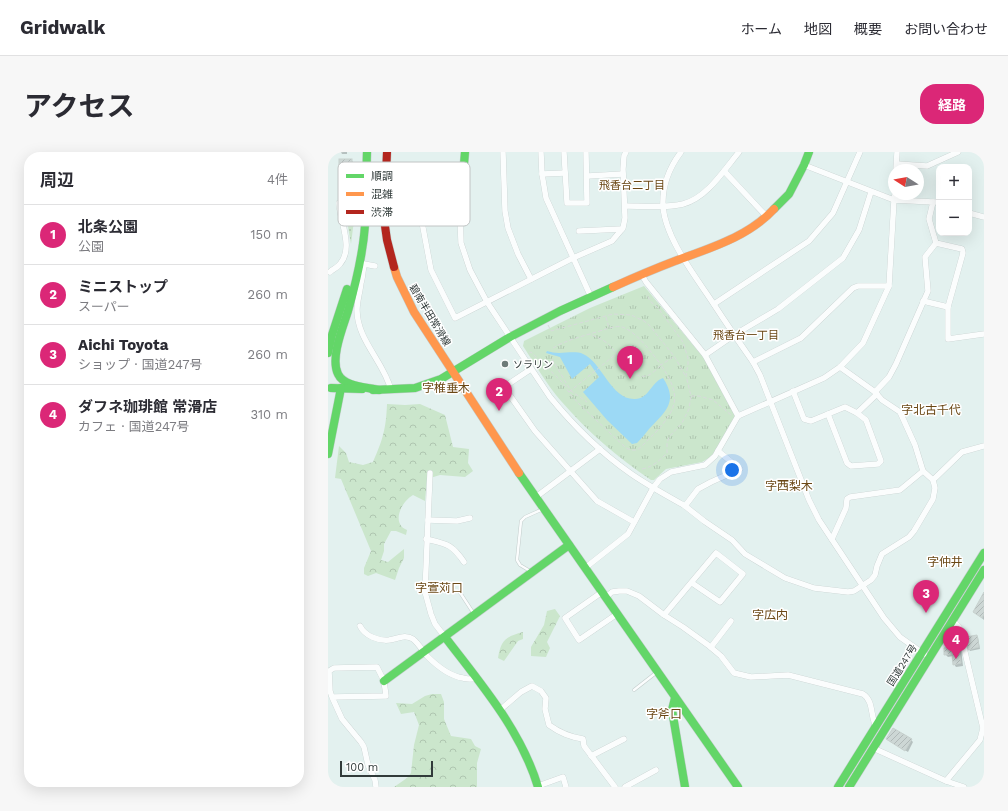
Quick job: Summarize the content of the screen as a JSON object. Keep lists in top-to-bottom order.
{
  "streets": {
    "main road": ["碧南半田常滑線", "国道247号"]
  },
  "districts": [
    "飛香台二丁目",
    "飛香台一丁目",
    "字椎垂木",
    "字北古千代",
    "字西梨木",
    "字仲井",
    "字萱苅口",
    "字広内",
    "字斧口"
  ],
  "places": ["ソラリン"],
  "legend": ["順調", "混雑", "渋滞"],
  "scale_bar": "100 m",
  "north": "left",
  "page": {
    "header": "Gridwalk",
    "nav": [
      "ホーム",
      "地図",
      "概要",
      "お問い合わせ"
    ],
    "title": "アクセス",
    "buttons": "経路",
    "heading": ["周辺", "4件"],
    "map_buttons": ["+", "−"],
    "list": [
      {
        "mark": "1",
        "name": "北条公園",
        "note": "公園",
        "value": "150 m"
      },
      {
        "mark": "2",
        "name": "ミニストップ",
        "note": "スーパー",
        "value": "260 m"
      },
      {
        "mark": "3",
        "name": "Aichi Toyota",
        "note": "ショップ · 国道247号",
        "value": "260 m"
      },
      {
        "mark": "4",
        "name": "ダフネ珈琲館 常滑店",
        "note": "カフェ · 国道247号",
        "value": "310 m"
      }
    ],
    "pins": [
      "1",
      "2",
      "3",
      "4"
    ],
    "scale": "100 m"
  }
}
